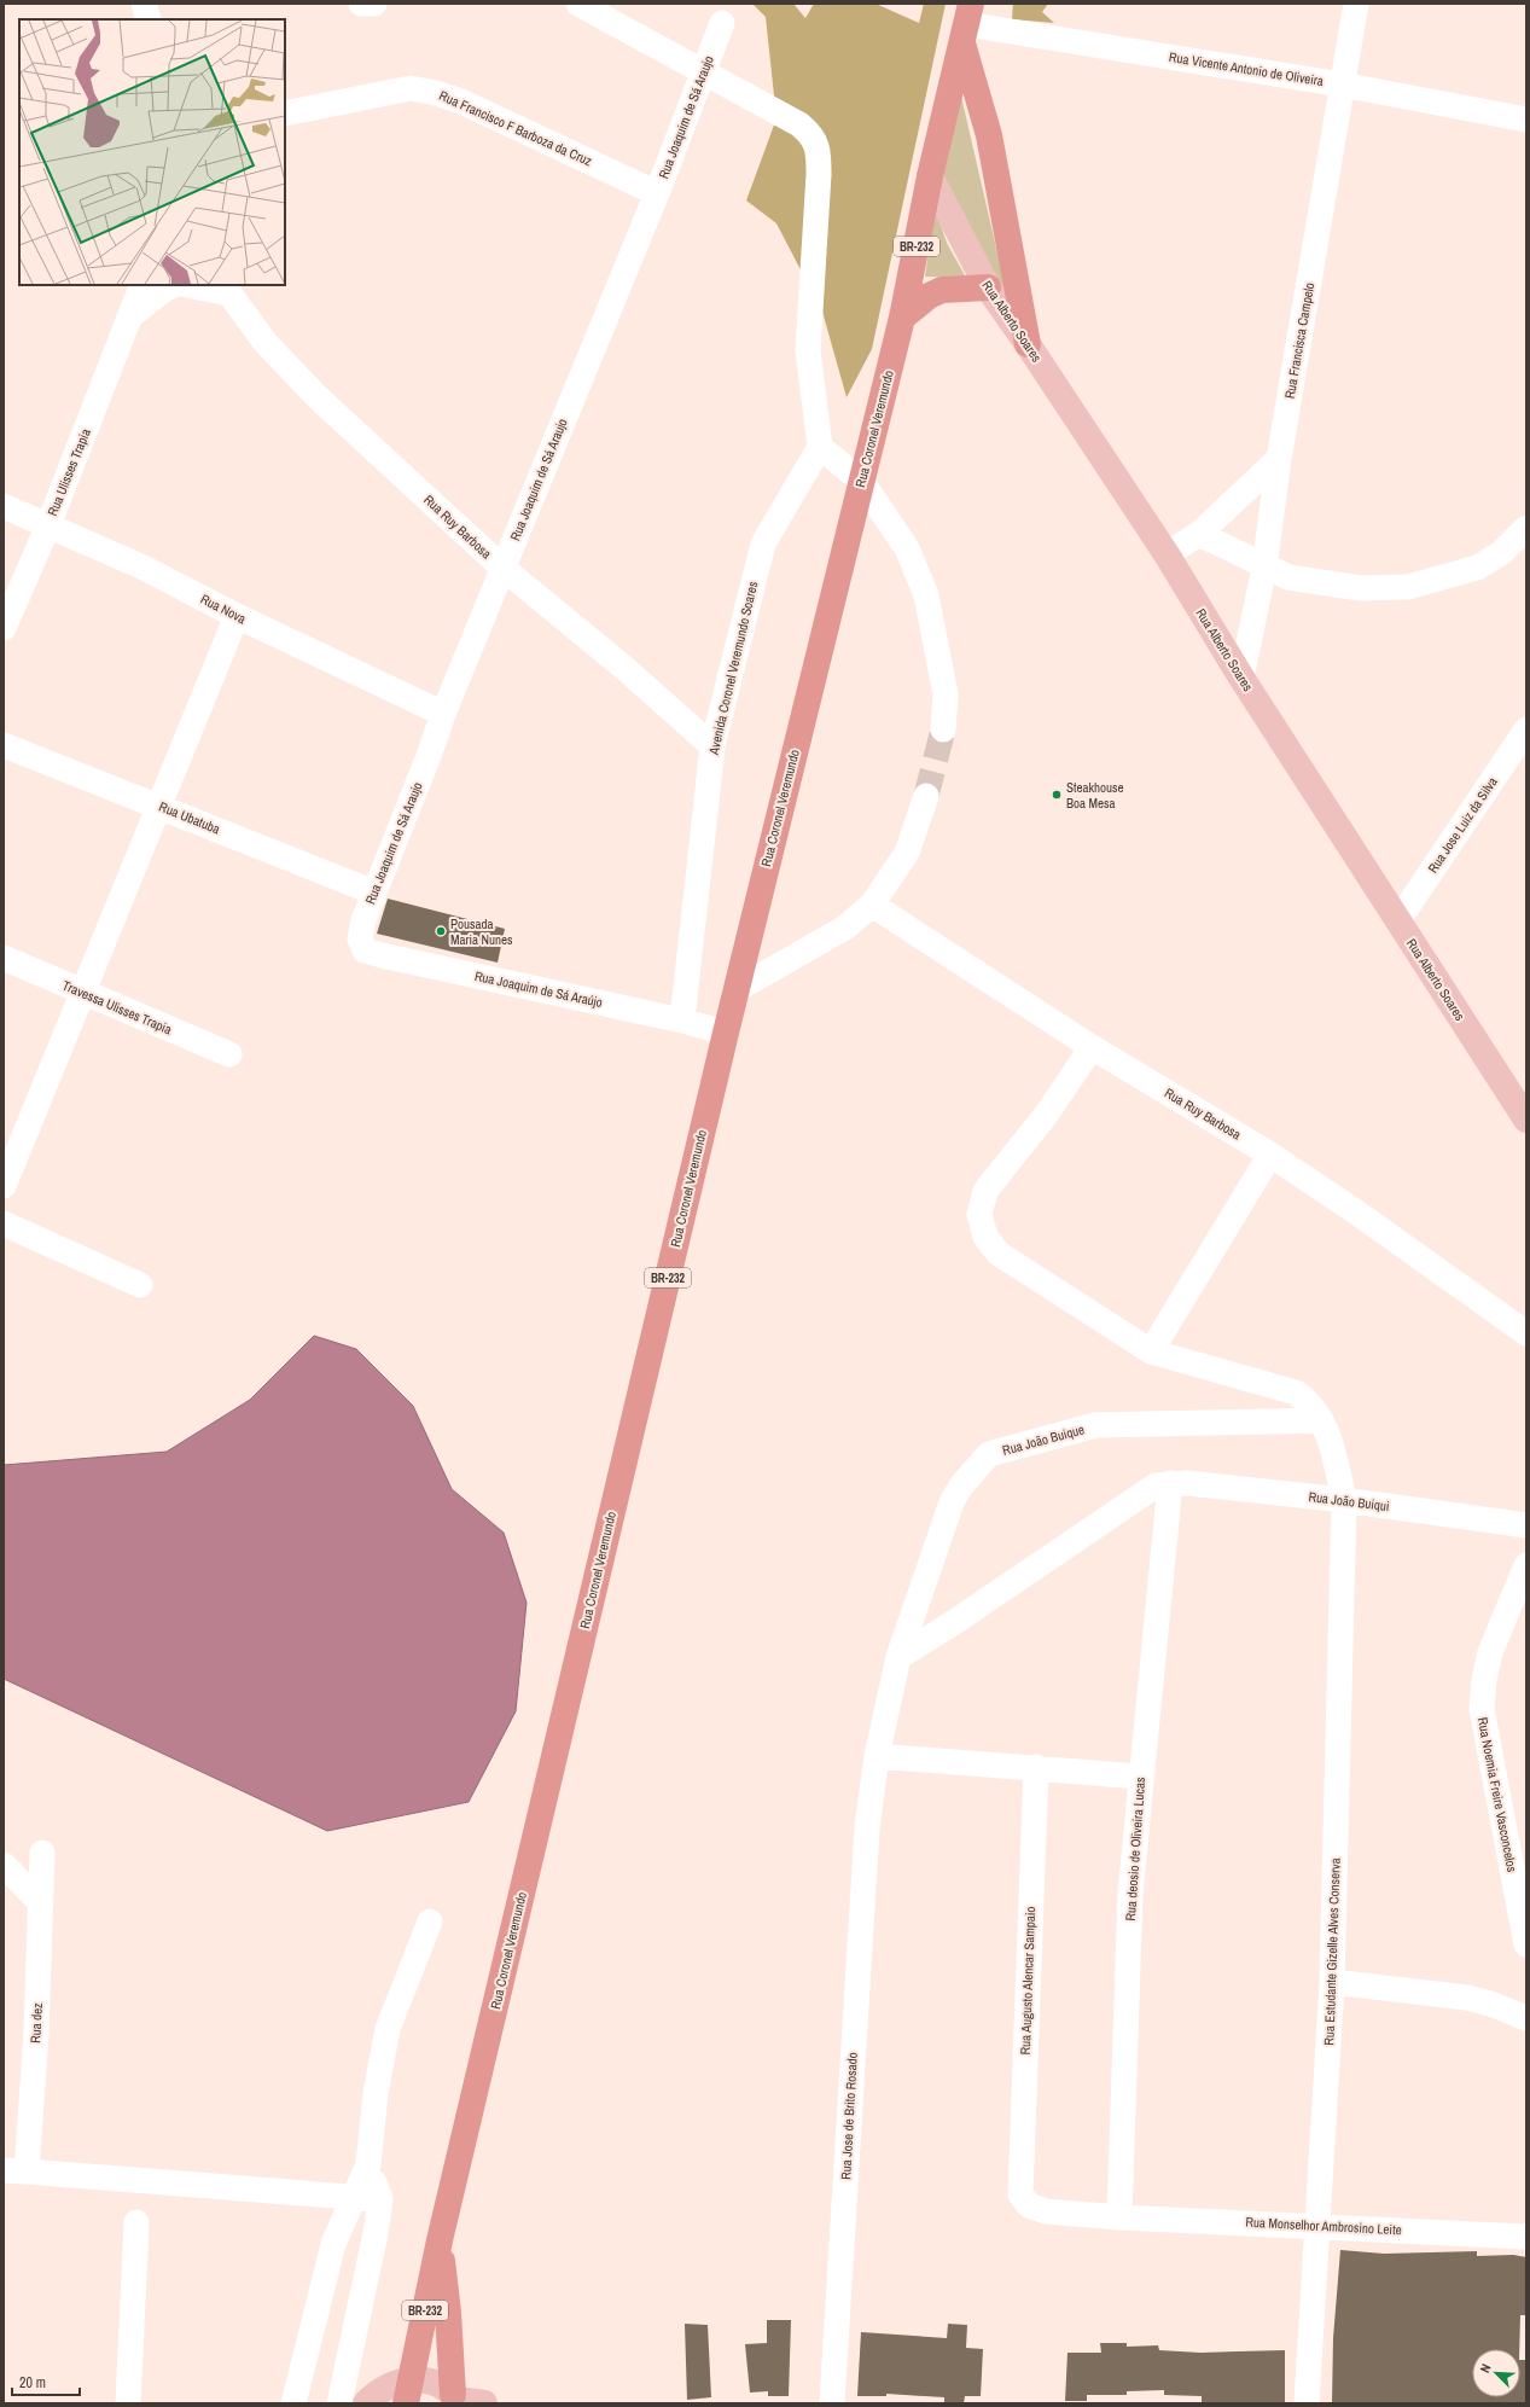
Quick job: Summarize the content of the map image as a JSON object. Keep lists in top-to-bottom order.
{
  "streets": {
    "highway": ["BR-232", "Rua Coronel Veremundo"],
    "main road": ["Rua Alberto Soares"],
    "street": [
      "Rua Vicente Antonio de Oliveira",
      "Rua Joaquim de Sá Araujo",
      "Rua Francisco F Barboza da Cruz",
      "Rua Francisca Campelo",
      "Rua Ulisses Trapia",
      "Rua Ruy Barbosa",
      "Rua Nova",
      "Avenida Coronel Veremundo Soares",
      "Rua Ubatuba",
      "Rua Jose Luiz da Silva",
      "Rua Joaquim de Sá Araújo",
      "Travessa Ulisses Trapia",
      "Rua João Buique",
      "Rua João Buiqui",
      "Rua Noemia Freire Vasconcelos",
      "Rua deosio de Oliveira Lucas",
      "Rua Estudante Gizelle Alves Conserva",
      "Rua Augusto Alencar Sampaio",
      "Rua dez",
      "Rua Jose de Brito Rosado",
      "Rua Monselhor Ambrosino Leite"
    ]
  },
  "crossings": [
    ["Rua Vicente Antonio de Oliveira", "Rua Francisca Campelo"],
    ["Rua Vicente Antonio de Oliveira", "Rua Coronel Veremundo"],
    ["Rua Joaquim de Sá Araujo", "Rua Francisco F Barboza da Cruz"],
    ["Rua Joaquim de Sá Araujo", "Rua Ruy Barbosa"],
    ["Rua Joaquim de Sá Araujo", "Rua Nova"],
    ["Rua Joaquim de Sá Araujo", "Rua Ubatuba"],
    ["Rua Joaquim de Sá Araujo", "Rua Joaquim de Sá Araújo"],
    ["Rua Alberto Soares", "Rua Francisca Campelo"],
    ["Rua Alberto Soares", "Rua Coronel Veremundo"],
    ["Rua Alberto Soares", "Rua Jose Luiz da Silva"],
    ["Rua Coronel Veremundo", "Rua Joaquim de Sá Araújo"],
    ["Rua Ulisses Trapia", "Rua Nova"],
    ["Rua Ruy Barbosa", "Avenida Coronel Veremundo Soares"],
    ["Rua Ruy Barbosa", "Rua Estudante Gizelle Alves Conserva"],
    ["Avenida Coronel Veremundo Soares", "Rua Joaquim de Sá Araújo"],
    ["Rua João Buique", "Rua Estudante Gizelle Alves Conserva"],
    ["Rua João Buique", "Rua Jose de Brito Rosado"],
    ["Rua João Buiqui", "Rua deosio de Oliveira Lucas"],
    ["Rua João Buiqui", "Rua Estudante Gizelle Alves Conserva"],
    ["Rua deosio de Oliveira Lucas", "Rua Monselhor Ambrosino Leite"],
    ["Rua Estudante Gizelle Alves Conserva", "Rua Monselhor Ambrosino Leite"],
    ["Rua Augusto Alencar Sampaio", "Rua Monselhor Ambrosino Leite"]
  ],
  "places": ["Steakhouse Boa Mesa", "Pousada Maria Nunes"],
  "scale_bar": "20 m",
  "north": "top left"
}
